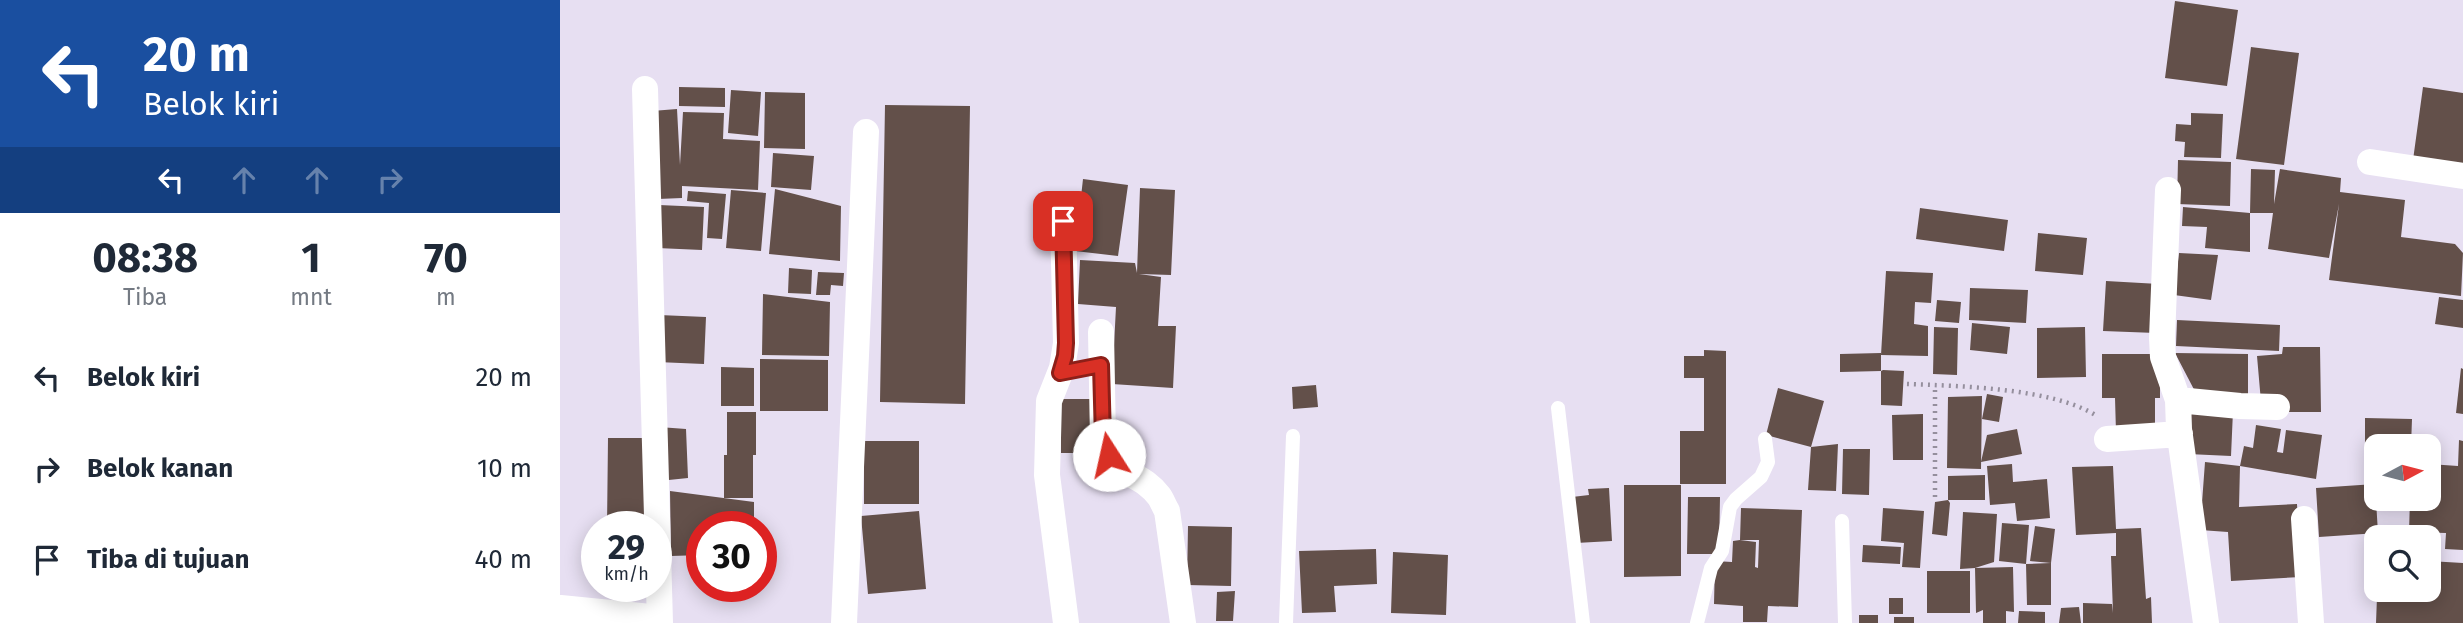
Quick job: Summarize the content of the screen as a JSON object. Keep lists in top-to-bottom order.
{
  "north": "right",
  "page": {
    "turn": ["20 m", "Belok kiri"],
    "eta": [
      "08:38",
      "Tiba",
      "1",
      "mnt",
      "70",
      "m"
    ],
    "list": [
      {
        "name": "Belok kiri",
        "value": "20 m"
      },
      {
        "name": "Belok kanan",
        "value": "10 m"
      },
      {
        "name": "Tiba di tujuan",
        "value": "40 m"
      }
    ],
    "speed": "29 km/h",
    "limit": "30"
  }
}
